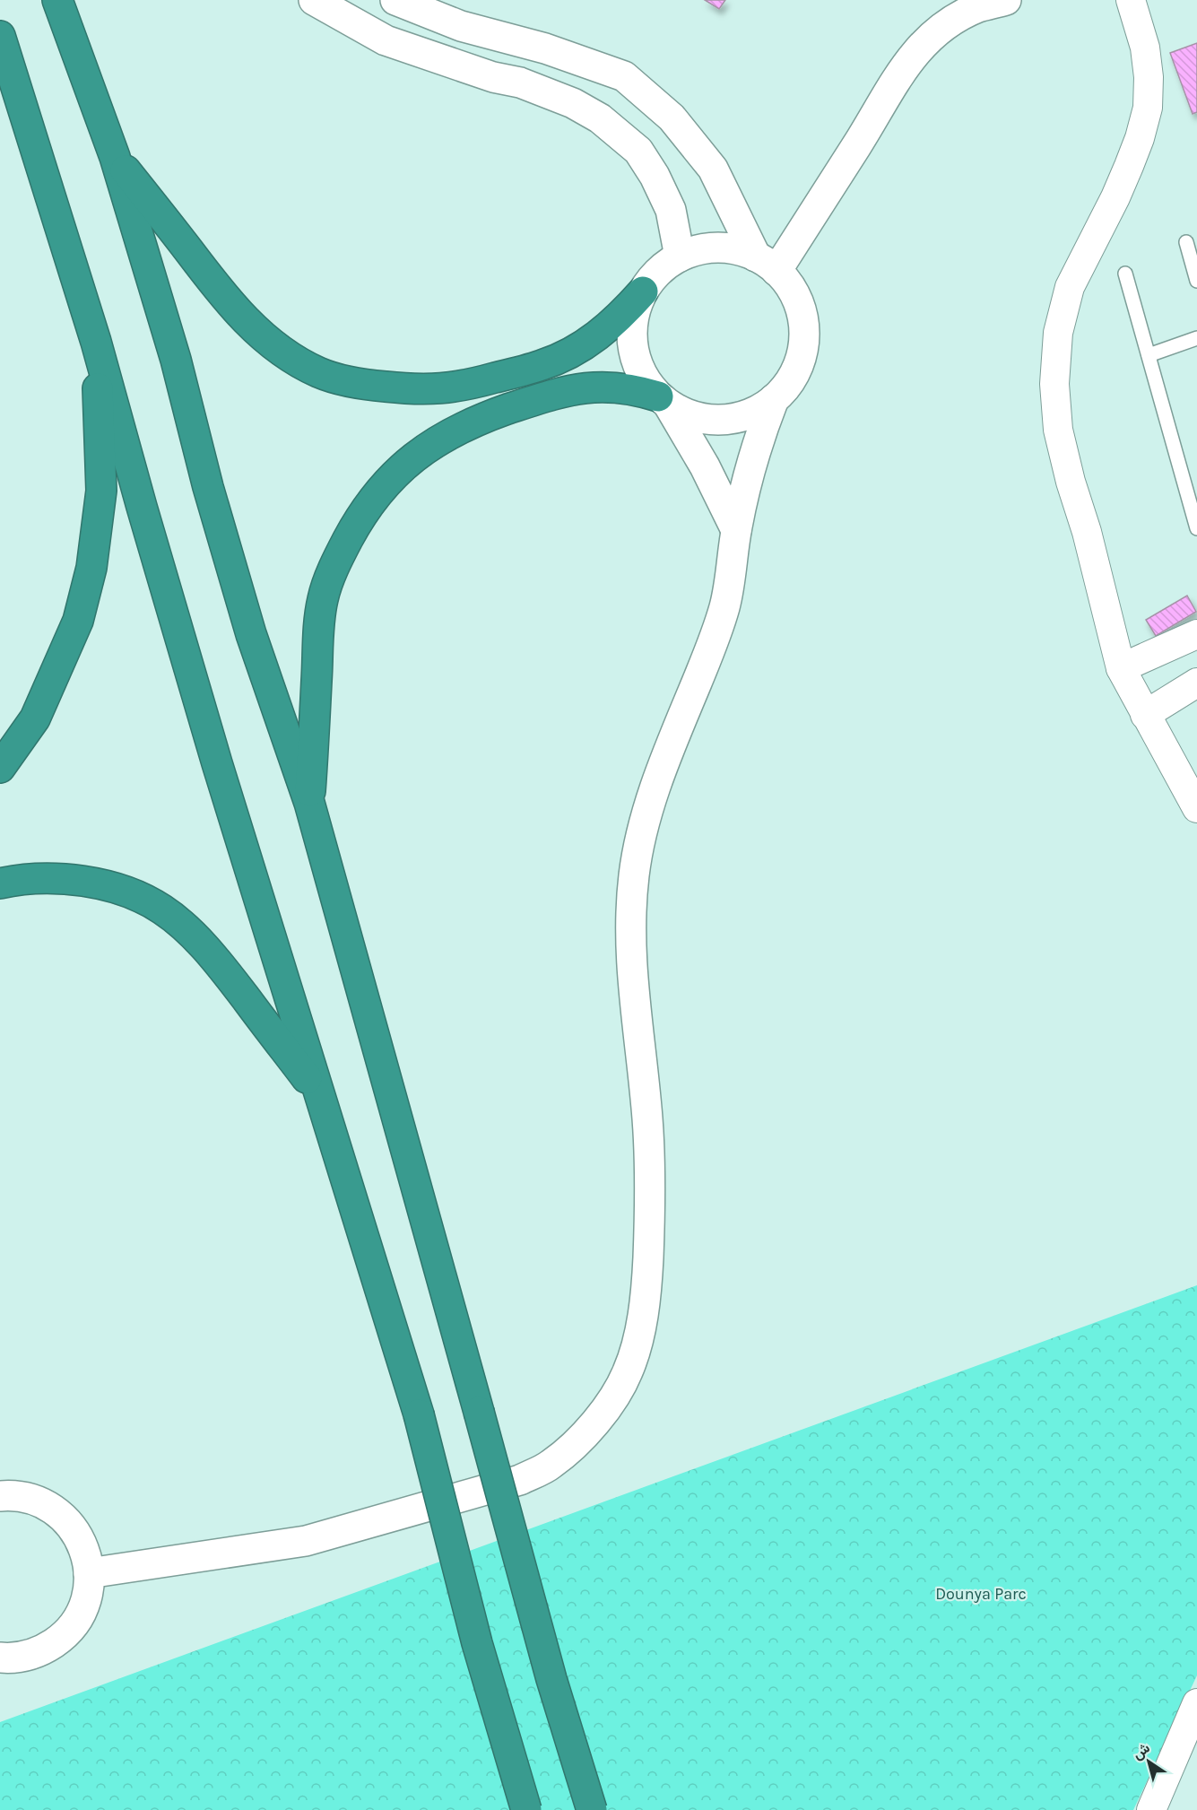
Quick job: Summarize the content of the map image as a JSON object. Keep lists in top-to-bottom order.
{
  "parks": ["Dounya Parc"],
  "north": "top left"
}
